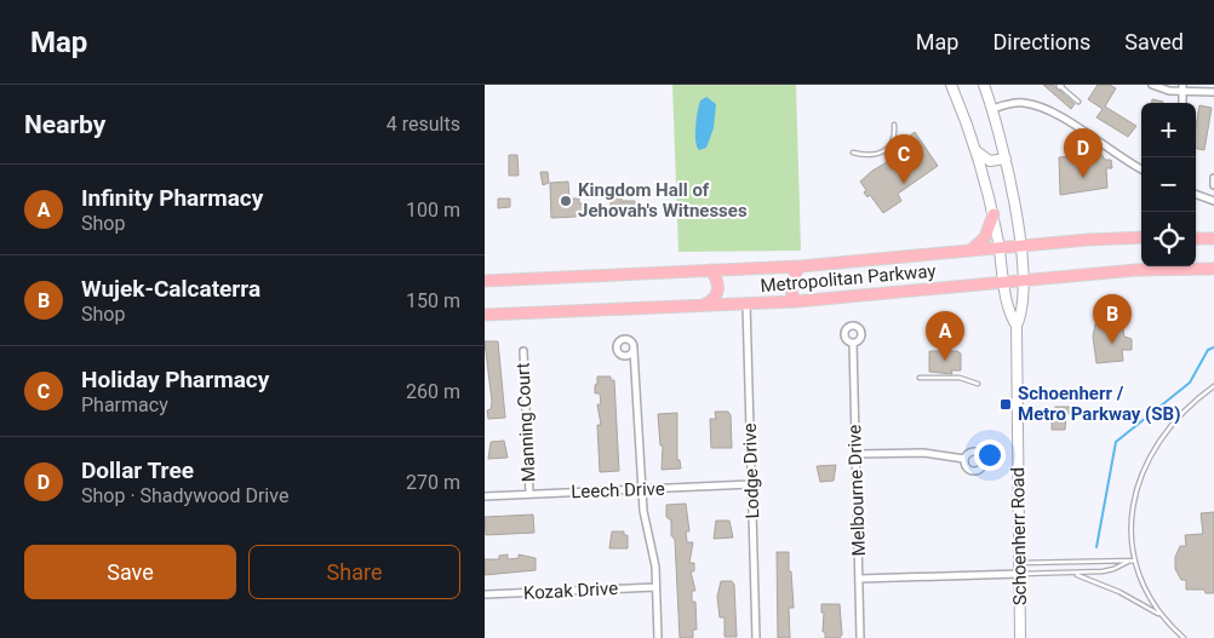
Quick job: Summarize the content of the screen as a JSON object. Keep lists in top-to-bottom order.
{
  "streets": {
    "main road": ["Metropolitan Parkway", "Schoenherr Road"],
    "street": [
      "Manning Court",
      "Lodge Drive",
      "Leech Drive",
      "Melbourne Drive",
      "Kozak Drive"
    ]
  },
  "crossings": [
    ["Metropolitan Parkway", "Lodge Drive"],
    ["Metropolitan Parkway", "Schoenherr Road"],
    ["Manning Court", "Leech Drive"],
    ["Lodge Drive", "Leech Drive"]
  ],
  "places": {
    "other": ["Kingdom Hall of Jehovah's Witnesses"],
    "transit": ["Schoenherr / Metro Parkway (SB)"]
  },
  "page": {
    "header": "Map",
    "nav": ["Map", "Directions", "Saved"],
    "heading": ["Nearby", "4 results"],
    "map_buttons": ["+", "−"],
    "pins": [
      "D",
      "C",
      "B",
      "A"
    ],
    "list": [
      {
        "mark": "A",
        "name": "Infinity Pharmacy",
        "note": "Shop",
        "value": "100 m"
      },
      {
        "mark": "B",
        "name": "Wujek-Calcaterra",
        "note": "Shop",
        "value": "150 m"
      },
      {
        "mark": "C",
        "name": "Holiday Pharmacy",
        "note": "Pharmacy",
        "value": "260 m"
      },
      {
        "mark": "D",
        "name": "Dollar Tree",
        "note": "Shop · Shadywood Drive",
        "value": "270 m"
      }
    ],
    "buttons": ["Save", "Share"]
  }
}
